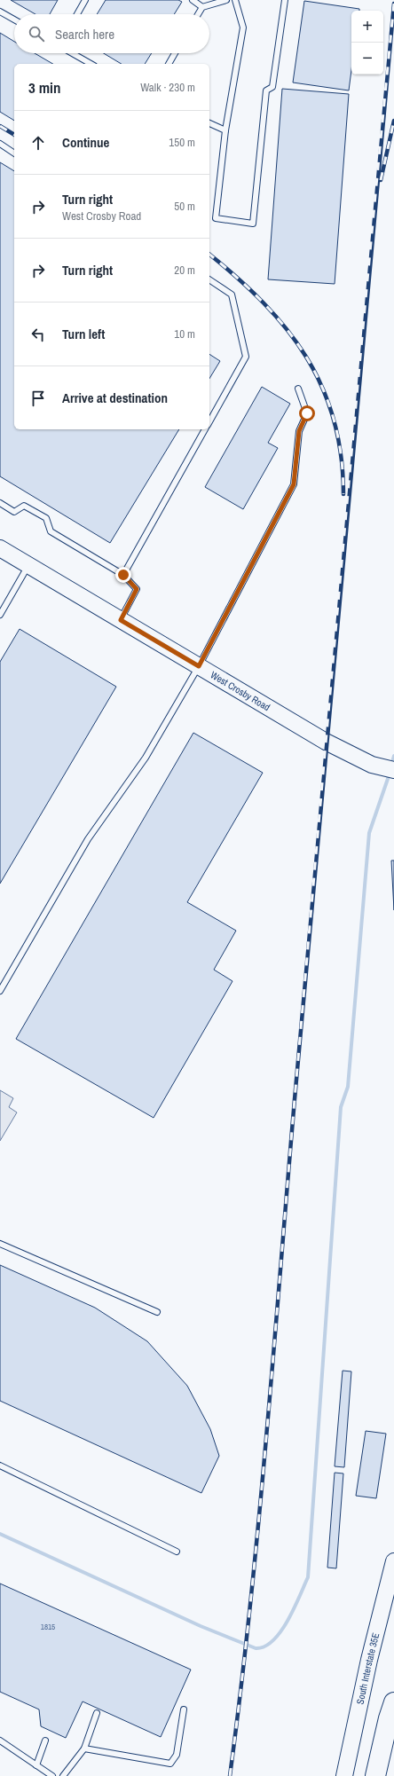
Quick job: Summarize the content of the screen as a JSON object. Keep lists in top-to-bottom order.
{
  "streets": {
    "street": ["West Crosby Road", "South Interstate 35E"]
  },
  "house_numbers": ["1815"],
  "page": {
    "map_buttons": ["+", "−"],
    "search": "Search here",
    "heading": ["3 min", "Walk · 230 m"],
    "list": [
      ["Continue", "150 m"],
      ["Turn right", "West Crosby Road", "50 m"],
      ["Turn right", "20 m"],
      ["Turn left", "10 m"],
      "Arrive at destination"
    ]
  }
}
